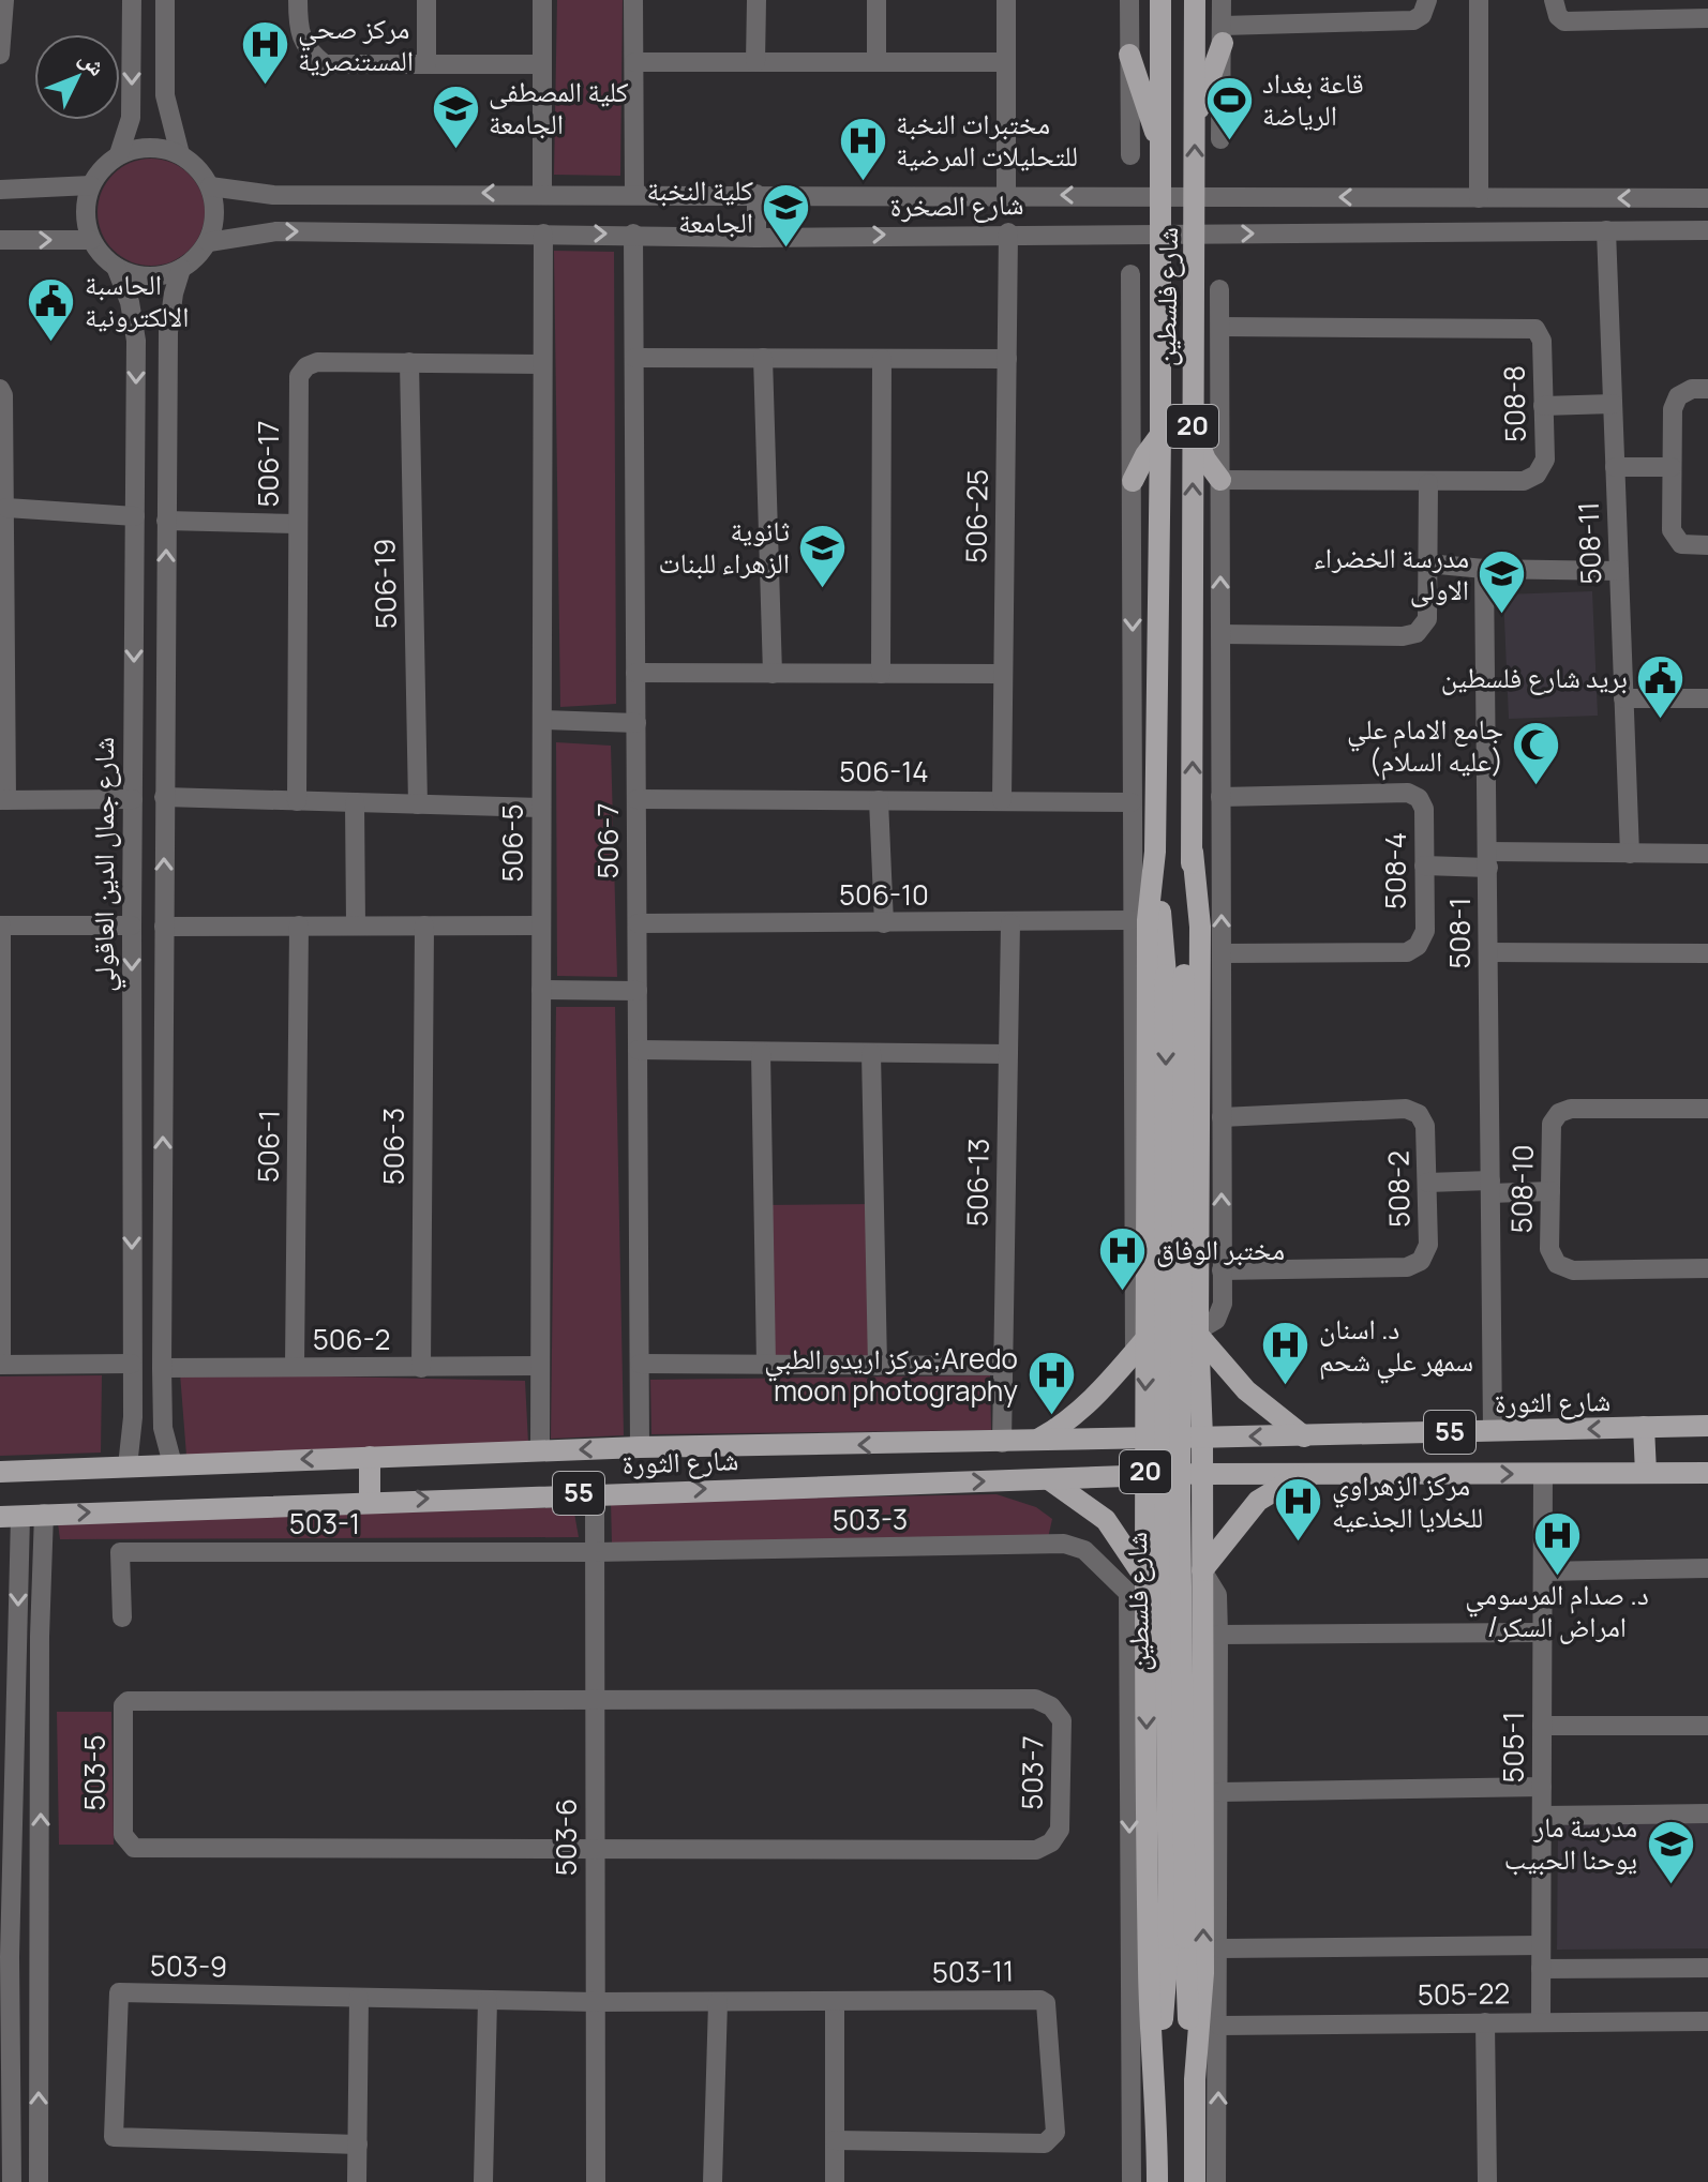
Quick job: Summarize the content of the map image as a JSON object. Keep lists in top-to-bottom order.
{
  "streets": {
    "main road": [
      "شارع فلسطين",
      "20",
      "شارع الثورة",
      "55"
    ],
    "street": [
      "شارع الصخرة",
      "508-8",
      "506-17",
      "506-25",
      "508-11",
      "506-19",
      "506-14",
      "506-7",
      "506-5",
      "شارع جمال الدين العاقولي",
      "508-4",
      "506-10",
      "508-1",
      "506-1",
      "506-3",
      "506-13",
      "508-2",
      "508-10",
      "506-2",
      "503-3",
      "503-1",
      "505-1",
      "503-5",
      "503-7",
      "503-6",
      "503-9",
      "503-11",
      "505-22"
    ]
  },
  "crossings": [
    ["شارع الصخرة", "شارع فلسطين"],
    ["شارع الصخرة", "506-25"],
    ["شارع الصخرة", "508-11"],
    ["شارع الصخرة", "506-7"],
    ["شارع الصخرة", "506-5"],
    ["شارع الصخرة", "شارع جمال الدين العاقولي"],
    ["شارع فلسطين", "شارع الثورة"],
    ["شارع فلسطين", "55"],
    ["شارع فلسطين", "503-3"],
    ["506-17", "506-19"],
    ["506-17", "506-5"],
    ["506-25", "506-14"],
    ["506-14", "506-7"],
    ["506-7", "506-10"],
    ["506-7", "شارع الثورة"],
    ["506-5", "506-2"],
    ["506-5", "شارع الثورة"],
    ["شارع جمال الدين العاقولي", "شارع الثورة"],
    ["506-10", "506-13"],
    ["508-1", "شارع الثورة"],
    ["506-1", "506-2"],
    ["506-3", "506-2"],
    ["506-13", "شارع الثورة"],
    ["شارع الثورة", "503-6"],
    ["55", "505-1"],
    ["503-3", "503-1"],
    ["503-3", "503-6"],
    ["503-1", "503-6"],
    ["505-1", "505-22"],
    ["503-5", "503-7"],
    ["503-5", "503-6"],
    ["503-7", "503-6"],
    ["503-6", "503-9"],
    ["503-6", "503-11"],
    ["503-9", "503-11"]
  ],
  "places": {
    "hospital": [
      "مركز صحي المستنصرية",
      "مختبرات النخبة للتحليلات المرضية",
      "مختبر الوفاق",
      "د. اسنان سمهر علي شحم",
      "مركز اريدو الطبي;Aredo moon photography",
      "مركز الزهراوي للخلايا الجذعيه",
      "د. صدام المرسومي /امراض السكر"
    ],
    "sports": ["قاعة بغداد الرياضة"],
    "school or university": [
      "كلية المصطفى الجامعة",
      "كلية النخبة الجامعة",
      "ثانوية الزهراء للبنات",
      "مدرسة الخضراء الاولى",
      "مدرسة مار يوحنا الحبيب"
    ],
    "public building": ["الحاسبة الالكترونية", "بريد شارع فلسطين"],
    "mosque": ["جامع الامام علي (عليه السلام)"]
  },
  "north": "top right"
}
